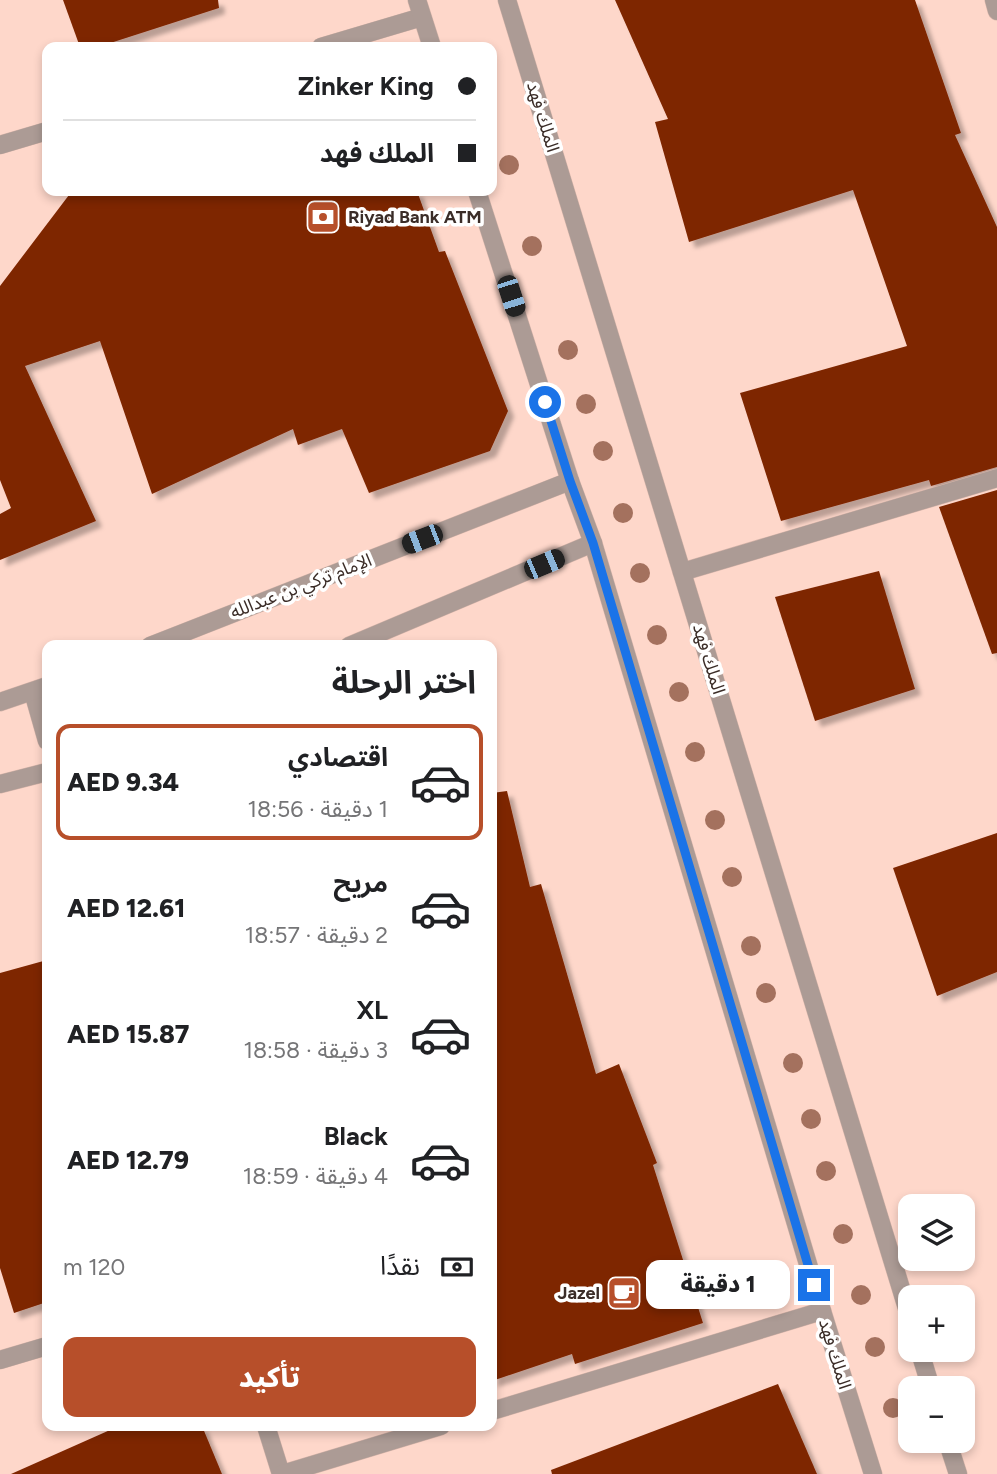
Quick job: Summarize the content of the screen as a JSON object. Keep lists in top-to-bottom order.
{
  "streets": {
    "street": ["الملك فهد", "الإمام تركي بن عبدالله"]
  },
  "crossings": [
    ["الملك فهد", "الإمام تركي بن عبدالله"]
  ],
  "places": {
    "bank": ["Riyad Bank ATM"],
    "cafe": ["Jazel"]
  },
  "page": {
    "banner": ["Zinker King", "الملك فهد"],
    "heading": "اختر الرحلة",
    "list": [
      {
        "name": "اقتصادي",
        "note": "1 دقيقة · 18:56",
        "value": "AED 9.34"
      },
      {
        "name": "مريح",
        "note": "2 دقيقة · 18:57",
        "value": "AED 12.61"
      },
      {
        "name": "XL",
        "note": "3 دقيقة · 18:58",
        "value": "AED 15.87"
      },
      {
        "name": "Black",
        "note": "4 دقيقة · 18:59",
        "value": "AED 12.79"
      }
    ],
    "map_buttons": ["+", "−"],
    "pay": ["نقدًا", "120 m"],
    "bubble": "1 دقيقة",
    "buttons": "تأكيد"
  }
}
